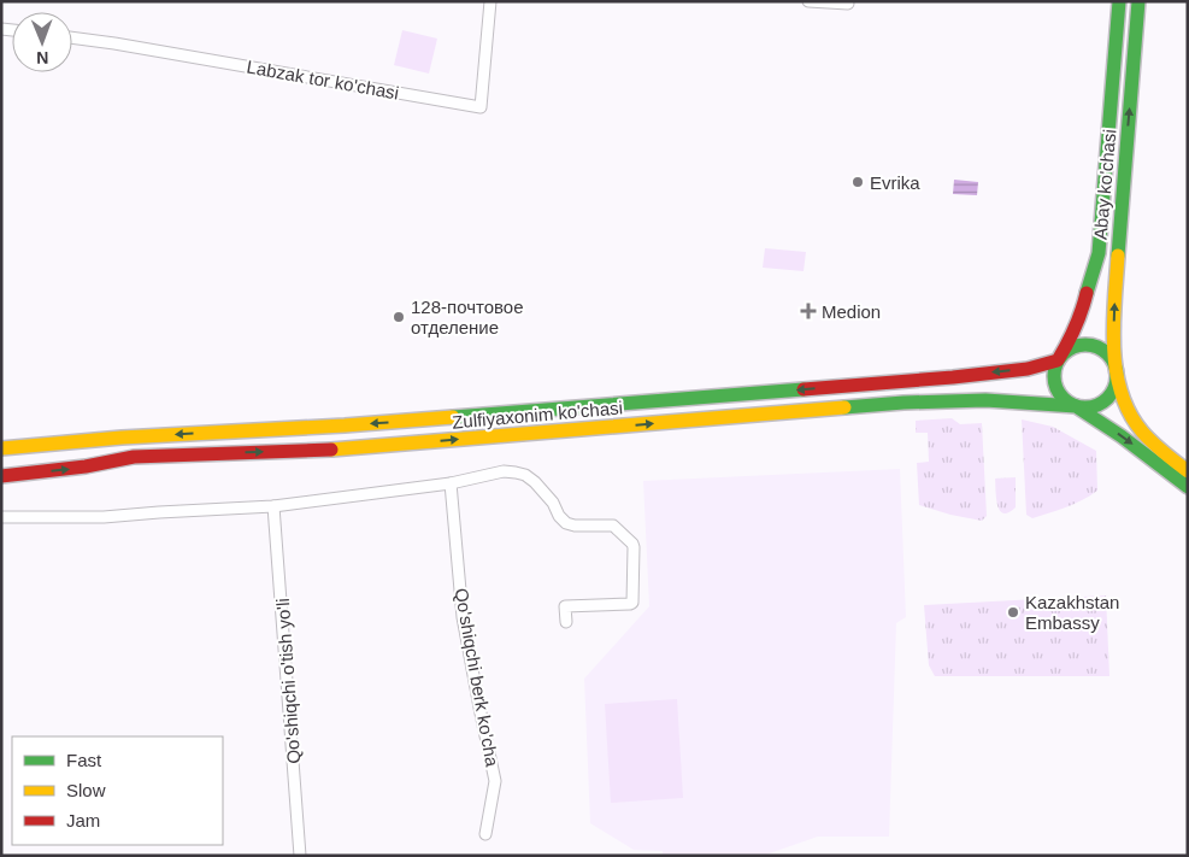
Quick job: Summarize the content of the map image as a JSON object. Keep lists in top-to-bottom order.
{
  "streets": {
    "main road": ["Abay ko'chasi", "Zulfiyaxonim ko'chasi"],
    "street": ["Labzak tor ko'chasi", "Qo'shiqchi berk ko'cha", "Qo'shiqchi o'tish yo'li"]
  },
  "crossings": [
    ["Abay ko'chasi", "Zulfiyaxonim ko'chasi"]
  ],
  "places": {
    "other": ["Evrika", "128-почтовое отделение", "Kazakhstan Embassy"],
    "health": ["Medion"]
  },
  "legend": ["Fast", "Slow", "Jam"],
  "north": "bottom"
}
